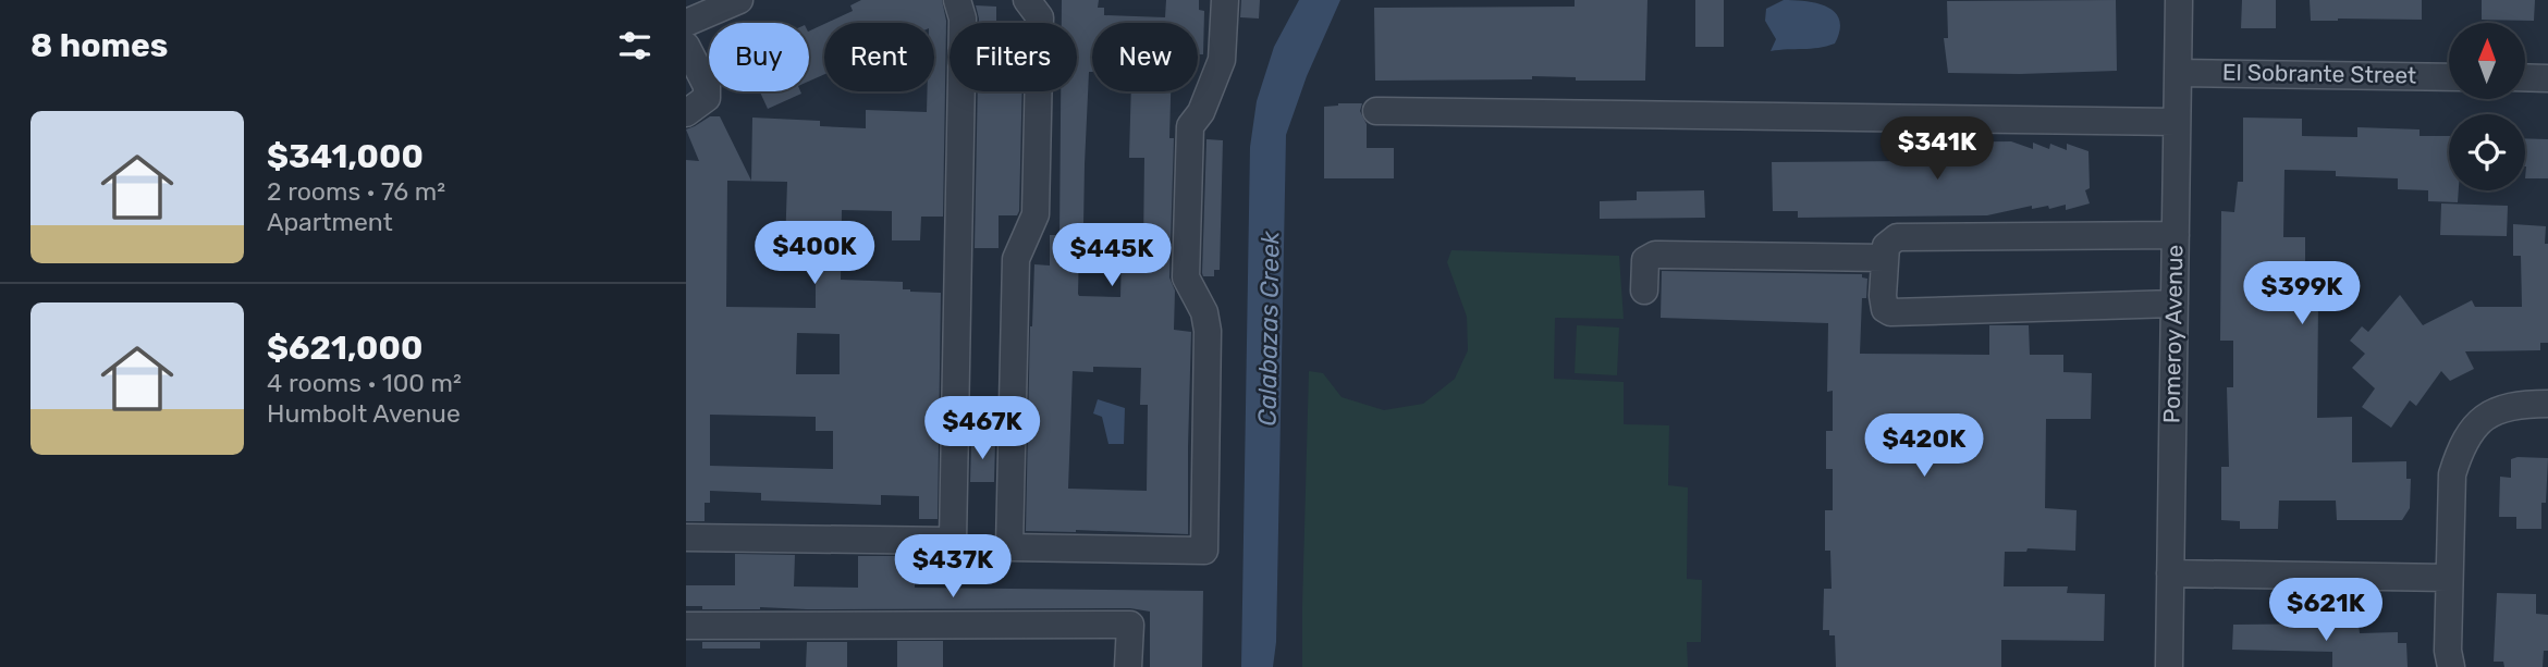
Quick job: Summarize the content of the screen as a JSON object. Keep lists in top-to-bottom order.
{
  "streets": {
    "street": ["El Sobrante Street", "Pomeroy Avenue"]
  },
  "crossings": [
    ["El Sobrante Street", "Pomeroy Avenue"]
  ],
  "water": ["Calabazas Creek"],
  "north": "top",
  "page": {
    "heading": "8 homes",
    "chip": [
      "Buy",
      "Rent",
      "Filters",
      "New"
    ],
    "list": [
      {
        "name": "$341,000",
        "note": "2 rooms · 76 m² · Apartment"
      },
      {
        "name": "$621,000",
        "note": "4 rooms · 100 m² · Humbolt Avenue"
      }
    ],
    "price": [
      "$341K",
      "$400K",
      "$445K",
      "$399K",
      "$467K",
      "$420K",
      "$437K",
      "$621K"
    ]
  }
}
